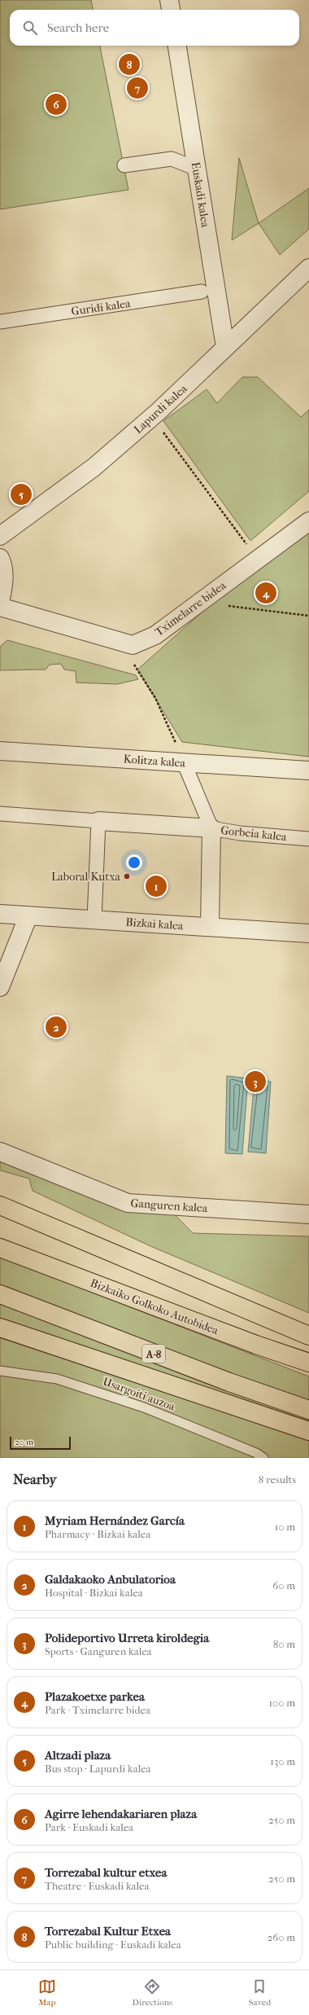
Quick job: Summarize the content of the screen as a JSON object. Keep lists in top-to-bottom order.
{
  "streets": {
    "highway": ["Bizkaiko Golkoko Autobidea", "A-8"],
    "street": [
      "Euskadi kalea",
      "Guridi kalea",
      "Lapurdi kalea",
      "Tximelarre bidea",
      "Kolitza kalea",
      "Gorbeia kalea",
      "Bizkai kalea",
      "Ganguren kalea"
    ],
    "lane": ["Usargoiti auzoa"]
  },
  "crossings": [
    ["Euskadi kalea", "Lapurdi kalea"],
    ["Kolitza kalea", "Gorbeia kalea"]
  ],
  "places": ["Laboral Kutxa"],
  "scale_bar": "20 m",
  "page": {
    "search": "Search here",
    "pins": [
      "8",
      "7",
      "6",
      "5",
      "4",
      "1",
      "2",
      "3"
    ],
    "scale": "20 m",
    "heading": ["Nearby", "8 results"],
    "list": [
      {
        "mark": "1",
        "name": "Myriam Hernández García",
        "note": "Pharmacy · Bizkai kalea",
        "value": "10 m"
      },
      {
        "mark": "2",
        "name": "Galdakaoko Anbulatorioa",
        "note": "Hospital · Bizkai kalea",
        "value": "60 m"
      },
      {
        "mark": "3",
        "name": "Polideportivo Urreta kiroldegia",
        "note": "Sports · Ganguren kalea",
        "value": "80 m"
      },
      {
        "mark": "4",
        "name": "Plazakoetxe parkea",
        "note": "Park · Tximelarre bidea",
        "value": "100 m"
      },
      {
        "mark": "5",
        "name": "Altzadi plaza",
        "note": "Bus stop · Lapurdi kalea",
        "value": "130 m"
      },
      {
        "mark": "6",
        "name": "Agirre lehendakariaren plaza",
        "note": "Park · Euskadi kalea",
        "value": "250 m"
      },
      {
        "mark": "7",
        "name": "Torrezabal kultur etxea",
        "note": "Theatre · Euskadi kalea",
        "value": "250 m"
      },
      {
        "mark": "8",
        "name": "Torrezabal Kultur Etxea",
        "note": "Public building · Euskadi kalea",
        "value": "260 m"
      }
    ],
    "nav": ["Map", "Directions", "Saved"]
  }
}
